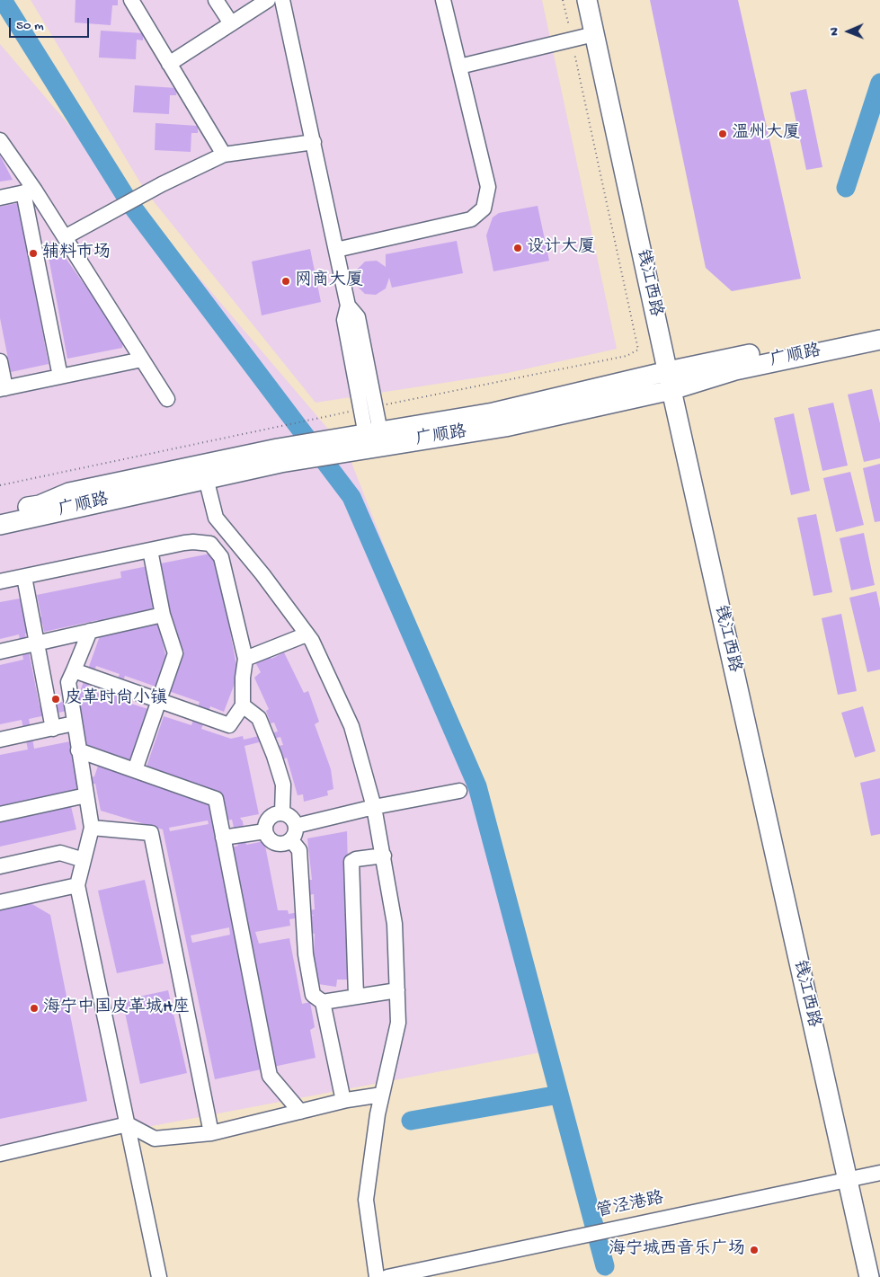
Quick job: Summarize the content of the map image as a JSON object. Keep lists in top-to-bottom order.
{
  "streets": {
    "main road": ["钱江西路", "广顺路"],
    "street": ["管泾港路"]
  },
  "crossings": [
    ["钱江西路", "广顺路"],
    ["钱江西路", "管泾港路"]
  ],
  "places": [
    "温州大厦",
    "设计大厦",
    "辅料市场",
    "网商大厦",
    "皮革时尚小镇",
    "海宁中国皮革城H座",
    "海宁城西音乐广场"
  ],
  "scale_bar": "50 m",
  "north": "left"
}
